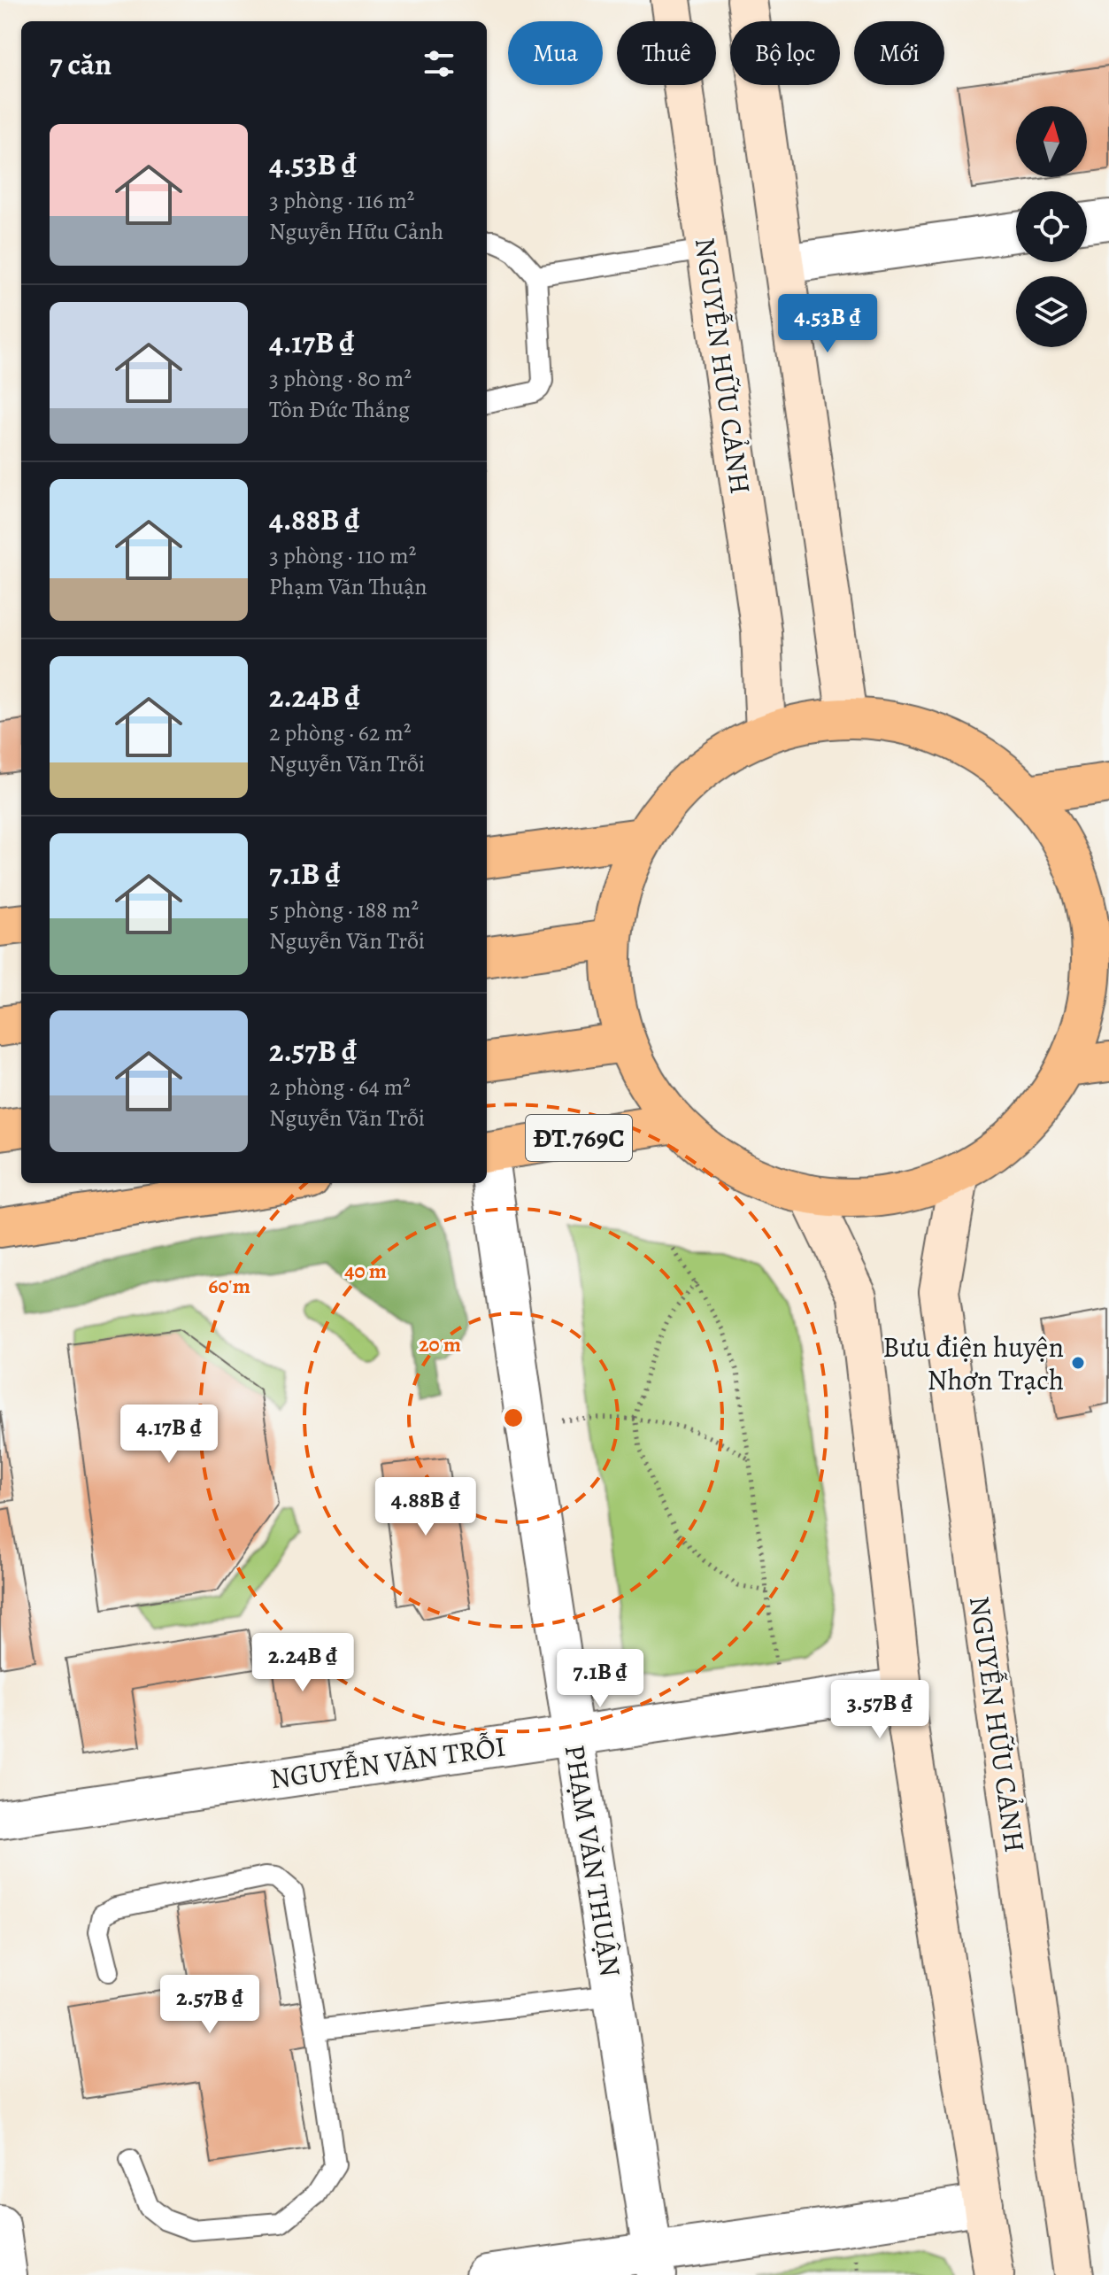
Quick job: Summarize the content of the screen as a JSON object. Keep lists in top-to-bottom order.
{
  "streets": {
    "main road": ["ĐT.769C"],
    "street": ["NGUYỄN HỮU CẢNH", "NGUYỄN VĂN TRỖI", "PHẠM VĂN THUẬN"]
  },
  "crossings": [
    ["NGUYỄN VĂN TRỖI", "PHẠM VĂN THUẬN"]
  ],
  "places": ["Bưu điện huyện Nhơn Trạch"],
  "north": "top",
  "page": {
    "chip": [
      "Mua",
      "Thuê",
      "Bộ lọc",
      "Mới"
    ],
    "heading": "7 căn",
    "list": [
      {
        "name": "4.53B ₫",
        "note": "3 phòng · 116 m² · Nguyễn Hữu Cảnh"
      },
      {
        "name": "4.17B ₫",
        "note": "3 phòng · 80 m² · Tôn Đức Thắng"
      },
      {
        "name": "4.88B ₫",
        "note": "3 phòng · 110 m² · Phạm Văn Thuận"
      },
      {
        "name": "2.24B ₫",
        "note": "2 phòng · 62 m² · Nguyễn Văn Trỗi"
      },
      {
        "name": "7.1B ₫",
        "note": "5 phòng · 188 m² · Nguyễn Văn Trỗi"
      },
      {
        "name": "2.57B ₫",
        "note": "2 phòng · 64 m² · Nguyễn Văn Trỗi"
      }
    ],
    "price": [
      "4.53B ₫",
      "4.17B ₫",
      "4.88B ₫",
      "2.24B ₫",
      "7.1B ₫",
      "3.57B ₫",
      "2.57B ₫"
    ]
  },
  "rings": ["40 m", "60 m", "20 m"]
}
